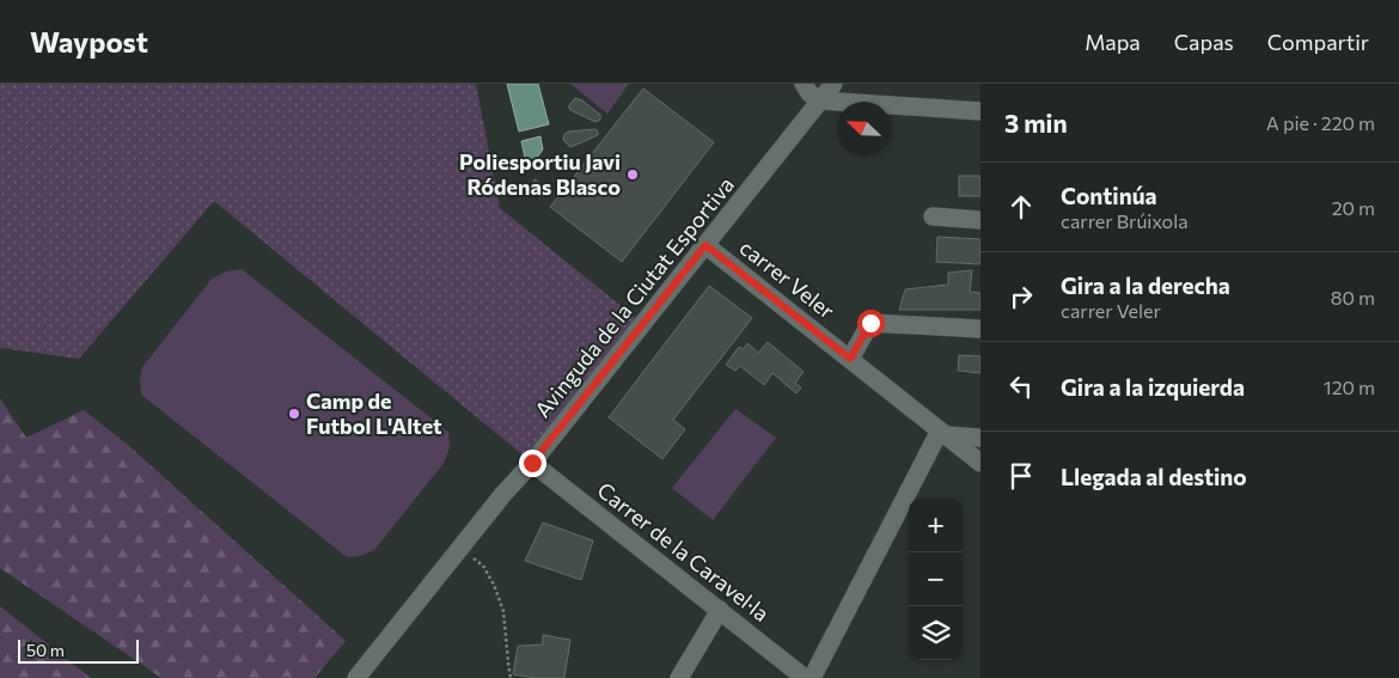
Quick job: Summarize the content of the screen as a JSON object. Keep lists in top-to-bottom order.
{
  "streets": {
    "street": ["carrer Veler", "Avinguda de la Ciutat Esportiva", "Carrer de la Caravel·la"]
  },
  "crossings": [
    ["carrer Veler", "Avinguda de la Ciutat Esportiva"],
    ["Avinguda de la Ciutat Esportiva", "Carrer de la Caravel·la"]
  ],
  "places": ["Poliesportiu Javi Ródenas Blasco", "Camp de Futbol L'Altet"],
  "scale_bar": "50 m",
  "north": "top left",
  "page": {
    "header": "Waypost",
    "nav": ["Mapa", "Capas", "Compartir"],
    "heading": ["3 min", "A pie · 220 m"],
    "list": [
      ["Continúa", "carrer Brúixola", "20 m"],
      ["Gira a la derecha", "carrer Veler", "80 m"],
      ["Gira a la izquierda", "120 m"],
      "Llegada al destino"
    ],
    "map_buttons": ["+", "−"],
    "scale": "50 m"
  }
}
